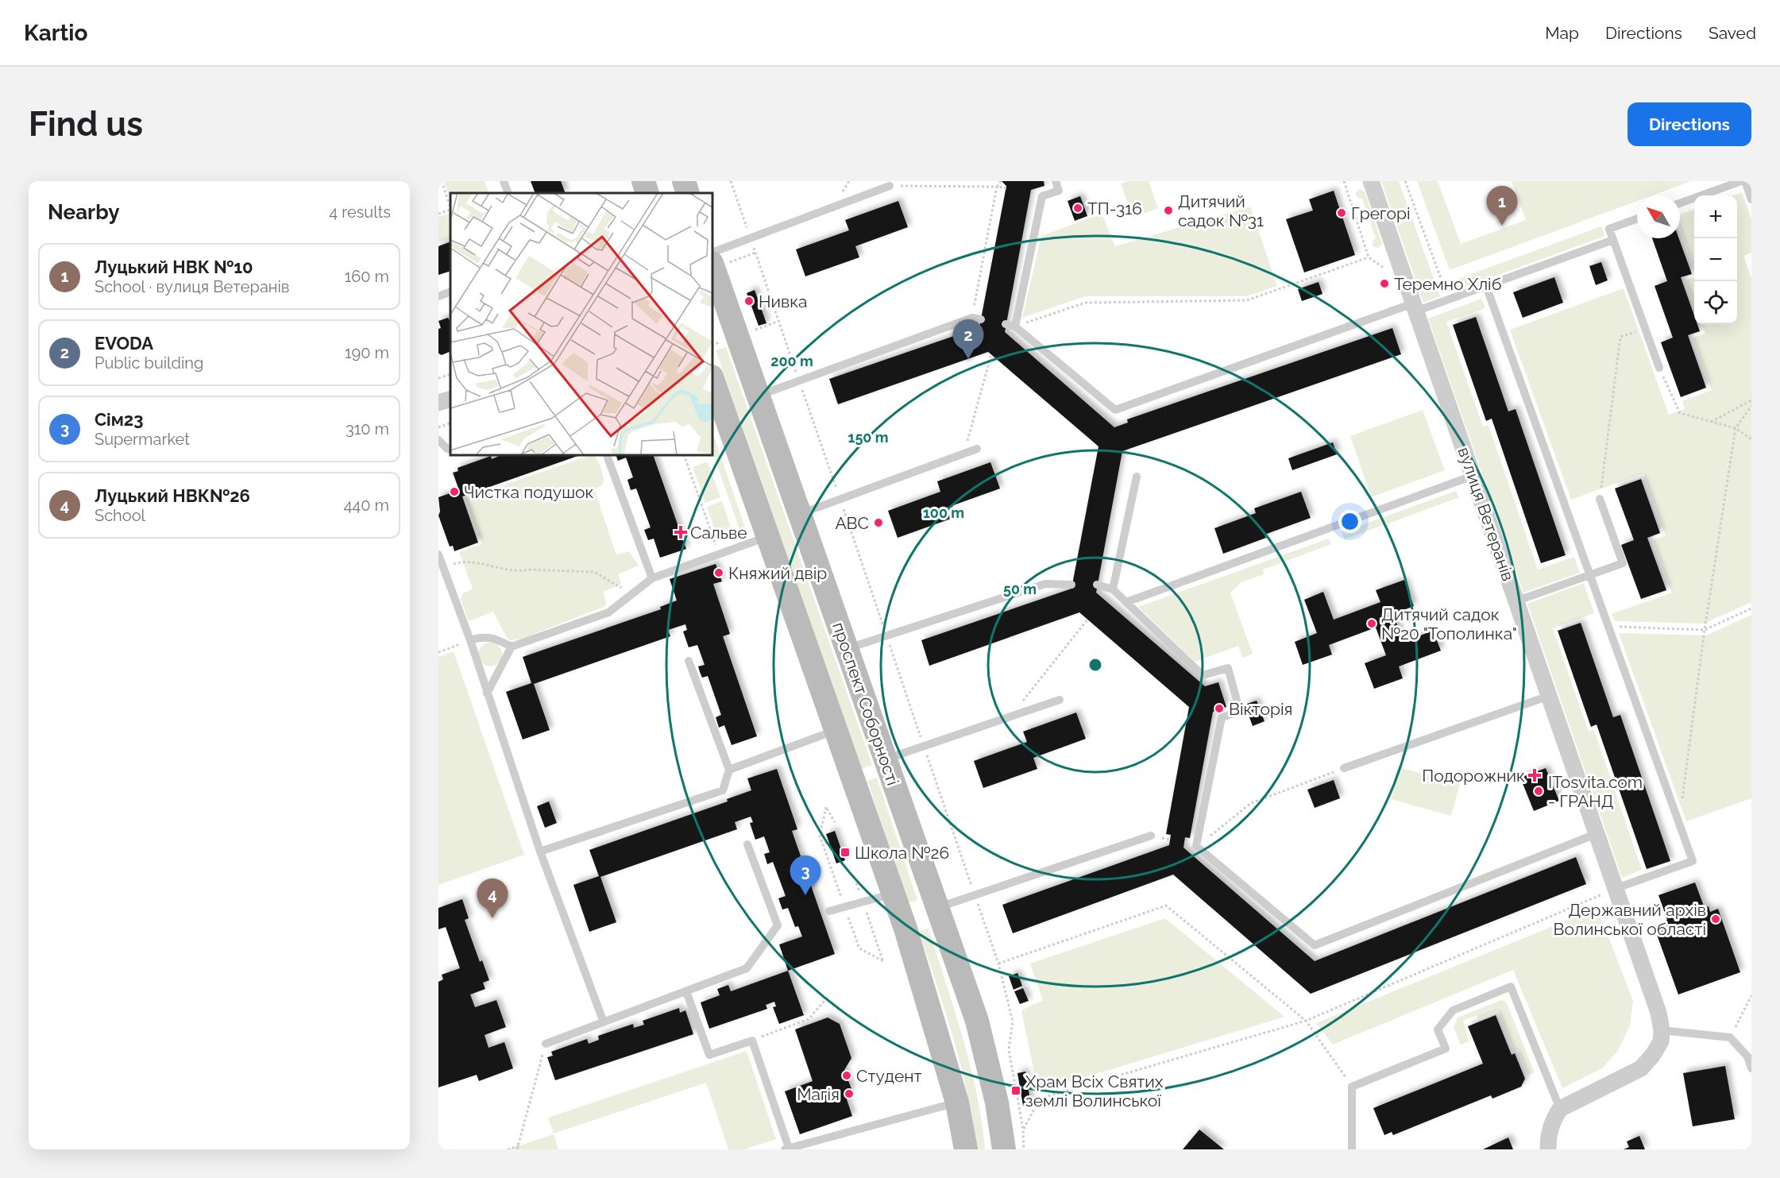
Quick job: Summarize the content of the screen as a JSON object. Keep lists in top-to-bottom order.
{
  "streets": {
    "main road": ["проспект Соборності"],
    "street": ["вулиця Ветеранів"]
  },
  "places": {
    "other": [
      "ТП-316",
      "Дитячий садок №31",
      "Грегорі",
      "Теремно Хліб",
      "Нивка",
      "Чистка подушок",
      "АВС",
      "Княжий двір",
      "Дитячий садок №20 \"Тополинка\"",
      "Вікторія",
      "ITosvita.com - ГРАНД",
      "Державний архів Волинської області",
      "Студент",
      "Магія"
    ],
    "health": ["Сальве", "Подорожник"],
    "transit": ["Школа №26", "Храм Всіх Святих землі Волинської"]
  },
  "north": "top left",
  "page": {
    "header": "Kartio",
    "nav": ["Map", "Directions", "Saved"],
    "buttons": "Directions",
    "title": "Find us",
    "heading": ["Nearby", "4 results"],
    "pins": [
      "1",
      "2",
      "3",
      "4"
    ],
    "map_buttons": ["+", "−"],
    "list": [
      {
        "mark": "1",
        "name": "Луцький НВК №10",
        "note": "School · вулиця Ветеранів",
        "value": "160 m"
      },
      {
        "mark": "2",
        "name": "EVODA",
        "note": "Public building",
        "value": "190 m"
      },
      {
        "mark": "3",
        "name": "Сім23",
        "note": "Supermarket",
        "value": "310 m"
      },
      {
        "mark": "4",
        "name": "Луцький НВК№26",
        "note": "School",
        "value": "440 m"
      }
    ]
  },
  "rings": [
    "200 m",
    "150 m",
    "100 m",
    "50 m"
  ]
}
